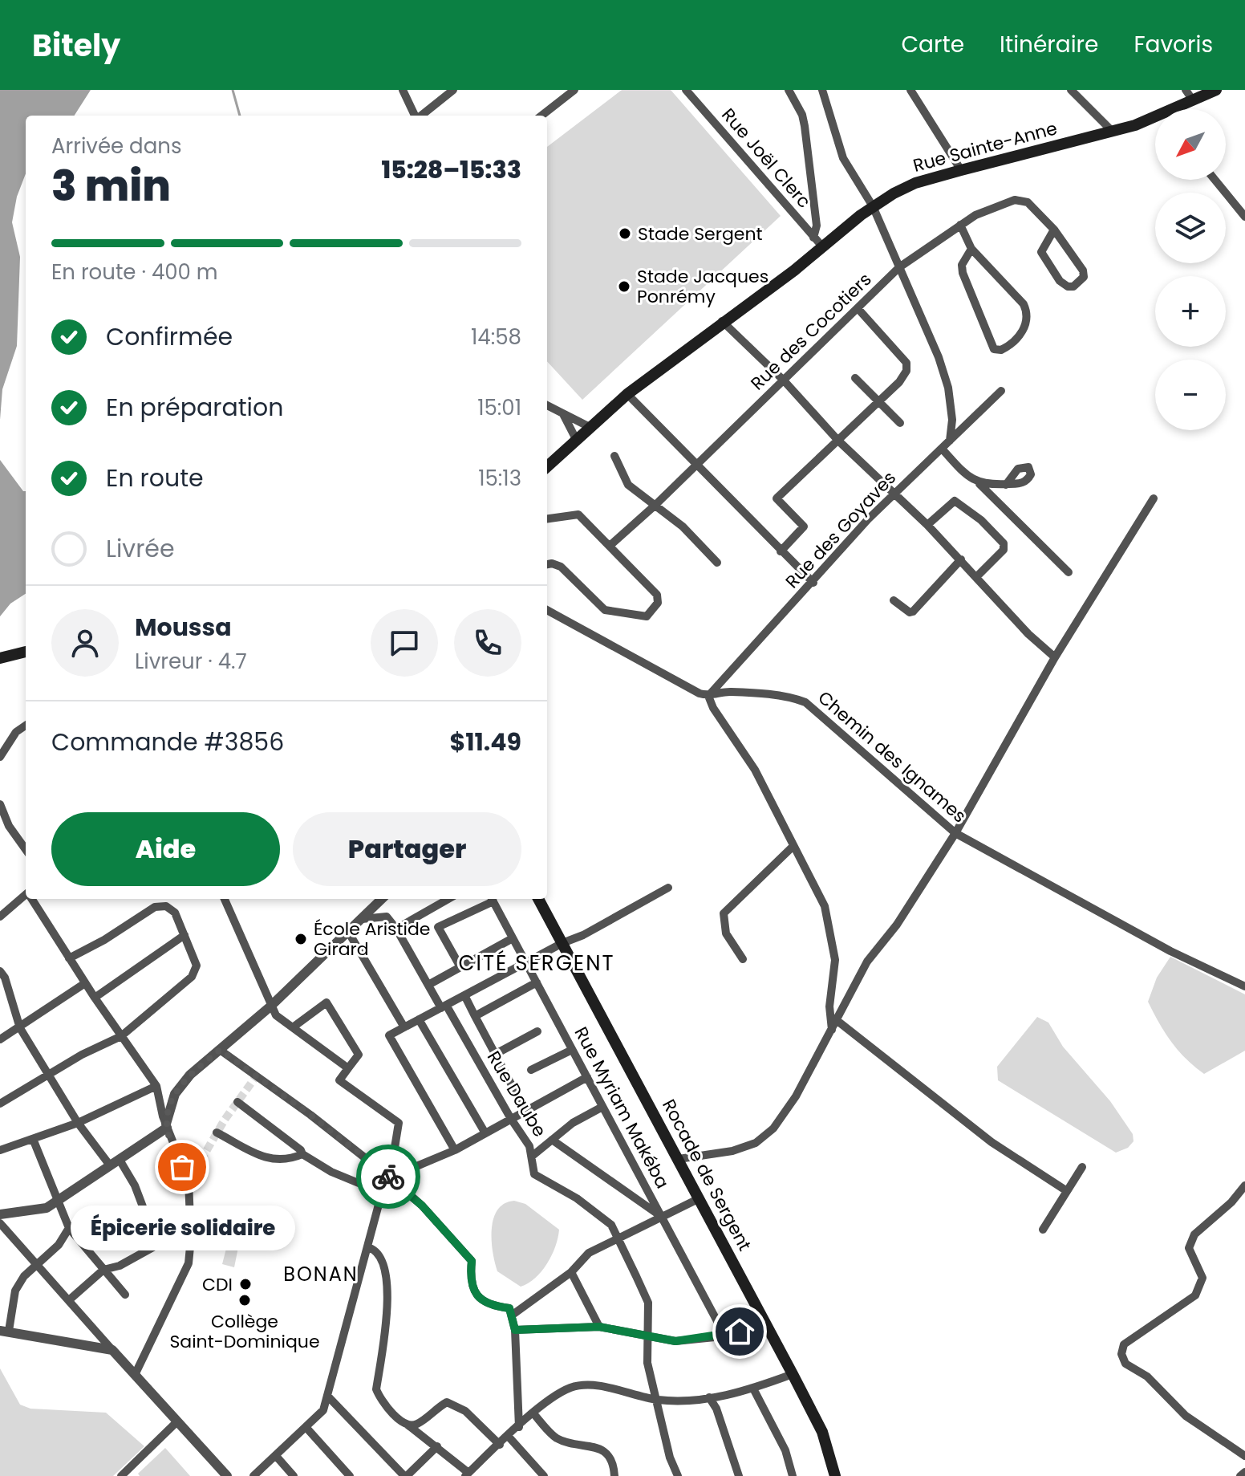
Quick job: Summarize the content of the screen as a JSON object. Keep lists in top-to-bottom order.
{
  "streets": {
    "main road": ["Rue Sainte-Anne", "Rocade de Sergent"],
    "street": [
      "Rue Joël Clerc",
      "Rue des Cocotiers",
      "Rue des Goyaves",
      "Chemin des Ignames",
      "Rue Daube",
      "Rue Myriam Makéba"
    ]
  },
  "crossings": [
    ["Rue Sainte-Anne", "Rue Joël Clerc"],
    ["Rue des Goyaves", "Chemin des Ignames"]
  ],
  "districts": ["CITÉ SERGENT", "BONAN"],
  "places": [
    "Stade Sergent",
    "Stade Jacques Ponrémy",
    "École Aristide Girard",
    "Épicerie solidaire",
    "CDI",
    "Collège Saint-Dominique"
  ],
  "north": "bottom left",
  "page": {
    "header": "Bitely",
    "nav": ["Carte", "Itinéraire", "Favoris"],
    "map_buttons": ["+", "−"],
    "heading": ["3 min", "Arrivée dans", "15:28–15:33"],
    "panel": [
      "Moussa",
      "Livreur · 4.7",
      "Commande #3856",
      "$11.49"
    ],
    "bar": "En route · 400 m",
    "list": [
      ["Confirmée", "14:58"],
      ["En préparation", "15:01"],
      ["En route", "15:13"],
      "Livrée"
    ],
    "buttons": ["Aide", "Partager"],
    "bubble": "Épicerie solidaire"
  }
}
